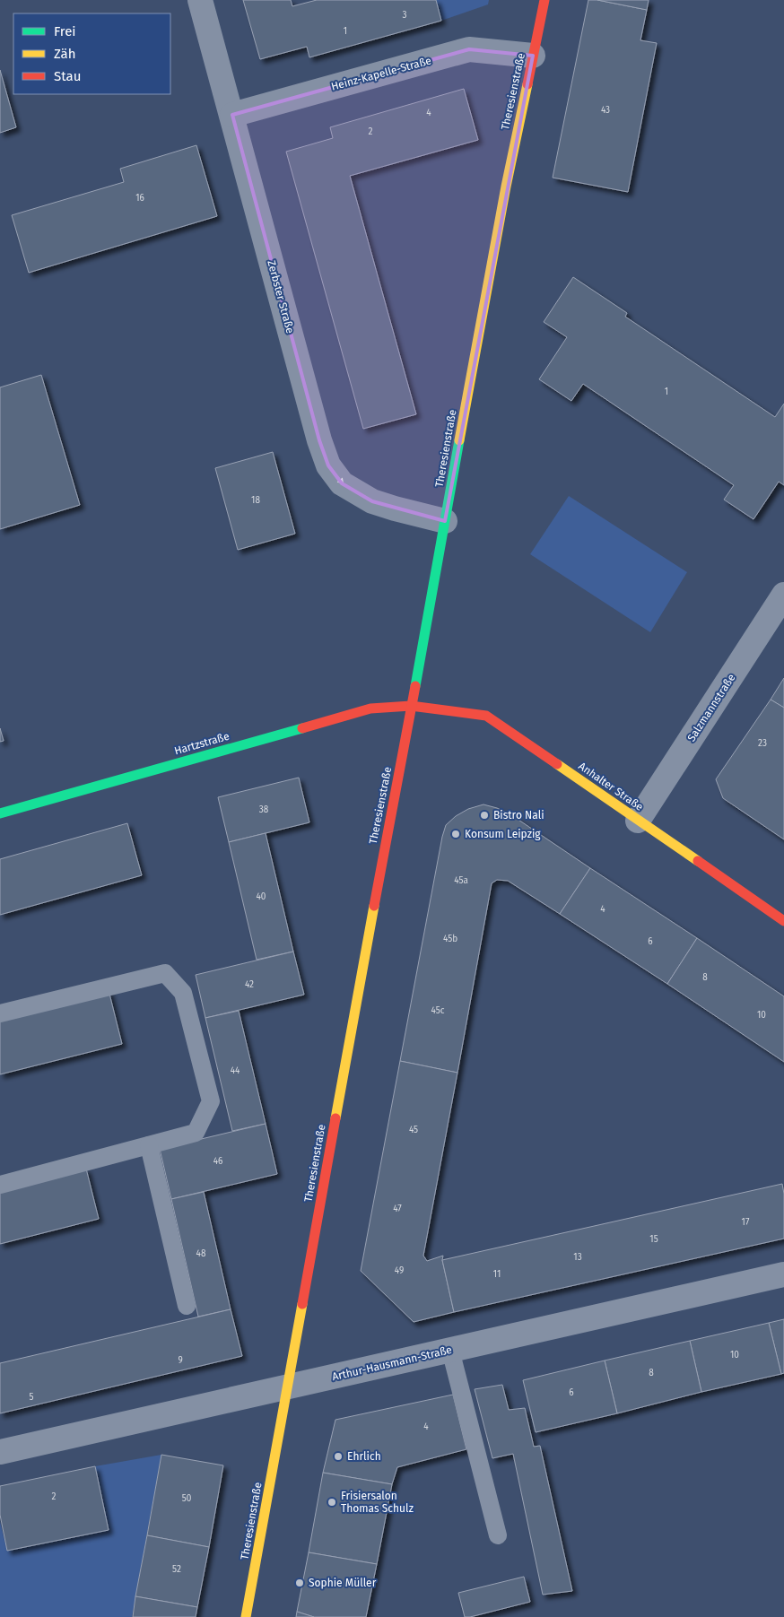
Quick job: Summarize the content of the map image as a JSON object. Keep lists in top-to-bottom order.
{
  "streets": {
    "main road": ["Theresienstraße", "Hartzstraße", "Anhalter Straße"],
    "street": [
      "Heinz-Kapelle-Straße",
      "Zerbster Straße",
      "Salzmannstraße",
      "Arthur-Hausmann-Straße"
    ]
  },
  "crossings": [
    ["Heinz-Kapelle-Straße", "Theresienstraße"],
    ["Heinz-Kapelle-Straße", "Zerbster Straße"],
    ["Theresienstraße", "Zerbster Straße"],
    ["Theresienstraße", "Hartzstraße"],
    ["Theresienstraße", "Anhalter Straße"],
    ["Theresienstraße", "Arthur-Hausmann-Straße"],
    ["Salzmannstraße", "Anhalter Straße"],
    ["Hartzstraße", "Anhalter Straße"]
  ],
  "one_way": ["Zerbster Straße"],
  "places": [
    "Bistro Nali",
    "Konsum Leipzig",
    "Ehrlich",
    "Frisiersalon Thomas Schulz",
    "Sophie Müller"
  ],
  "house_numbers": [
    "3",
    "1",
    "43",
    "4",
    "2",
    "16",
    "1",
    "18",
    "23",
    "38",
    "45a",
    "40",
    "4",
    "45b",
    "6",
    "8",
    "42",
    "45c",
    "10",
    "44",
    "45",
    "46",
    "47",
    "17",
    "15",
    "48",
    "13",
    "49",
    "11",
    "10",
    "9",
    "8",
    "6",
    "5",
    "4",
    "2",
    "50",
    "52"
  ],
  "legend": ["Frei", "Zäh", "Stau"]
}
